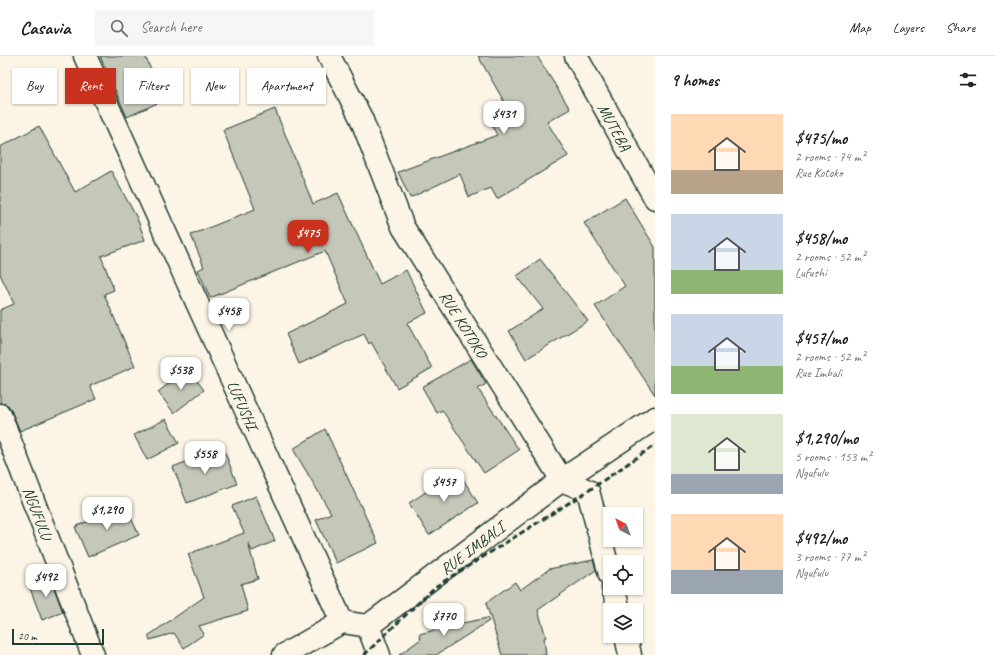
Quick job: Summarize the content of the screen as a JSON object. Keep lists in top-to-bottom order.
{
  "streets": {
    "street": [
      "MUTEBA",
      "RUE KOTOKO",
      "LUFUSHI",
      "NGUFULU",
      "RUE IMBALI"
    ]
  },
  "crossings": [
    ["RUE KOTOKO", "RUE IMBALI"]
  ],
  "scale_bar": "20 m",
  "north": "top left",
  "page": {
    "header": "Casavia",
    "search": "Search here",
    "nav": ["Map", "Layers", "Share"],
    "heading": "9 homes",
    "chip": [
      "Buy",
      "Rent",
      "Filters",
      "New",
      "Apartment"
    ],
    "price": [
      "$431",
      "$475",
      "$458",
      "$538",
      "$558",
      "$457",
      "$1,290",
      "$492",
      "$770"
    ],
    "list": [
      {
        "name": "$475/mo",
        "note": "2 rooms · 74 m² · Rue Kotoko"
      },
      {
        "name": "$458/mo",
        "note": "2 rooms · 52 m² · Lufushi"
      },
      {
        "name": "$457/mo",
        "note": "2 rooms · 52 m² · Rue Imbali"
      },
      {
        "name": "$1,290/mo",
        "note": "5 rooms · 153 m² · Ngufulu"
      },
      {
        "name": "$492/mo",
        "note": "3 rooms · 77 m² · Ngufulu"
      }
    ],
    "scale": "20 m"
  }
}
